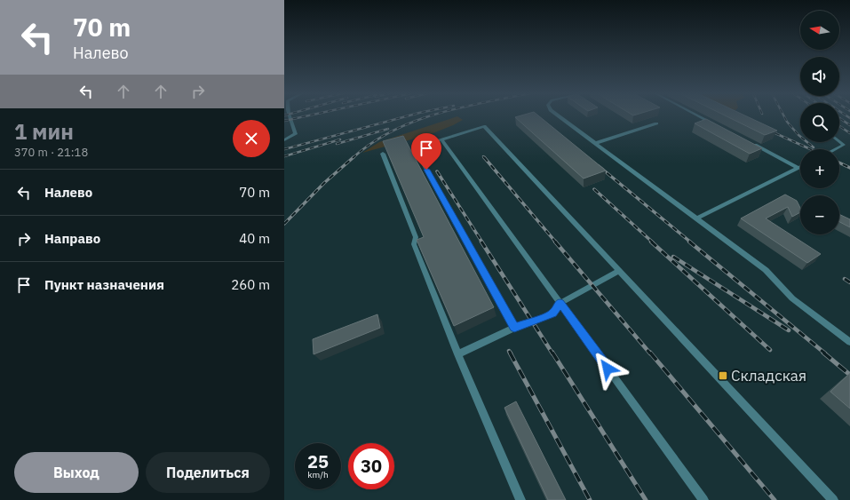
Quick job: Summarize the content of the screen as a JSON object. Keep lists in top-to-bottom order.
{
  "places": {
    "transit": ["Складская"]
  },
  "north": "left",
  "page": {
    "turn": ["70 m", "Налево"],
    "map_buttons": ["+", "−"],
    "heading": ["1 мин", "370 m · 21:18"],
    "list": [
      {
        "name": "Налево",
        "value": "70 m"
      },
      {
        "name": "Направо",
        "value": "40 m"
      },
      {
        "name": "Пункт назначения",
        "value": "260 m"
      }
    ],
    "speed": "25 km/h",
    "limit": "30",
    "buttons": ["Выход", "Поделиться"]
  }
}
